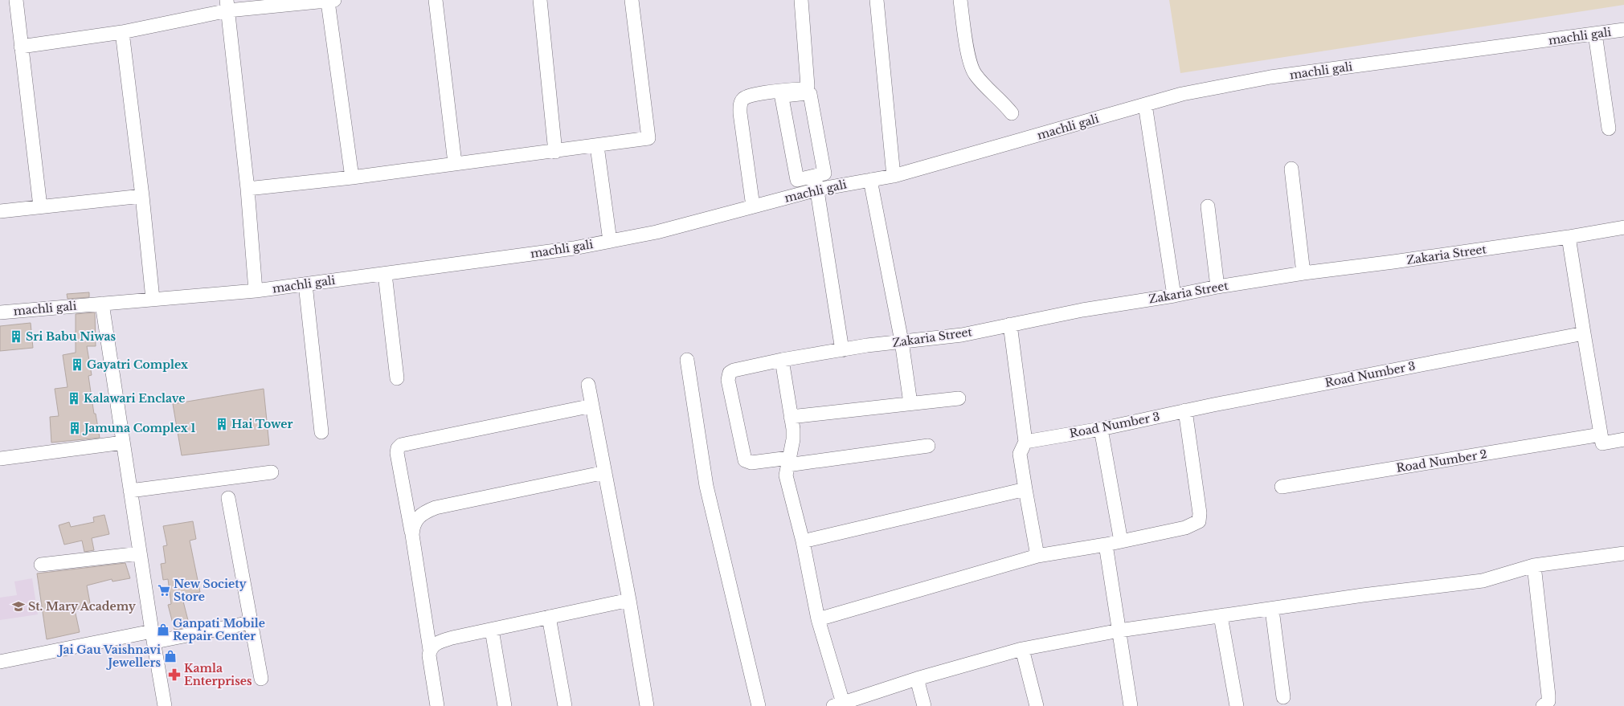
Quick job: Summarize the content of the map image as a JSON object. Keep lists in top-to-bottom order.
{
  "streets": {
    "street": [
      "machli gali",
      "Zakaria Street",
      "Road Number 3",
      "Road Number 2"
    ]
  },
  "places": {
    "building": [
      "Sri Babu Niwas",
      "Gayatri Complex",
      "Kalawari Enclave",
      "Hai Tower",
      "Jamuna Complex 1"
    ],
    "supermarket": ["New Society Store"],
    "school or university": ["St. Mary Academy"],
    "shop": ["Ganpati Mobile Repair Center", "Jai Gau Vaishnavi Jewellers"],
    "pharmacy": ["Kamla Enterprises"]
  }
}
